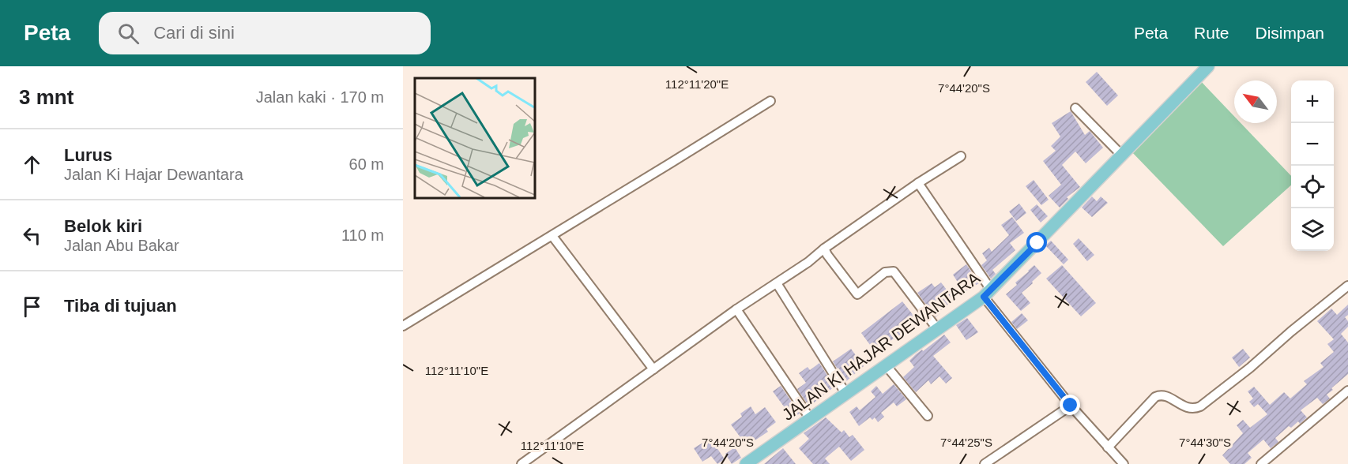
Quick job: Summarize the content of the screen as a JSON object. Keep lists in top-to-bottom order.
{
  "streets": {
    "main road": ["JALAN KI HAJAR DEWANTARA"]
  },
  "north": "top left",
  "page": {
    "header": "Peta",
    "search": "Cari di sini",
    "nav": ["Peta", "Rute", "Disimpan"],
    "heading": ["3 mnt", "Jalan kaki · 170 m"],
    "map_buttons": ["+", "−"],
    "list": [
      ["Lurus", "Jalan Ki Hajar Dewantara", "60 m"],
      ["Belok kiri", "Jalan Abu Bakar", "110 m"],
      "Tiba di tujuan"
    ]
  },
  "coordinates": [
    "112°11'20\"E",
    "7°44'20\"S",
    "112°11'10\"E",
    "7°44'25\"S",
    "7°44'30\"S"
  ]
}
